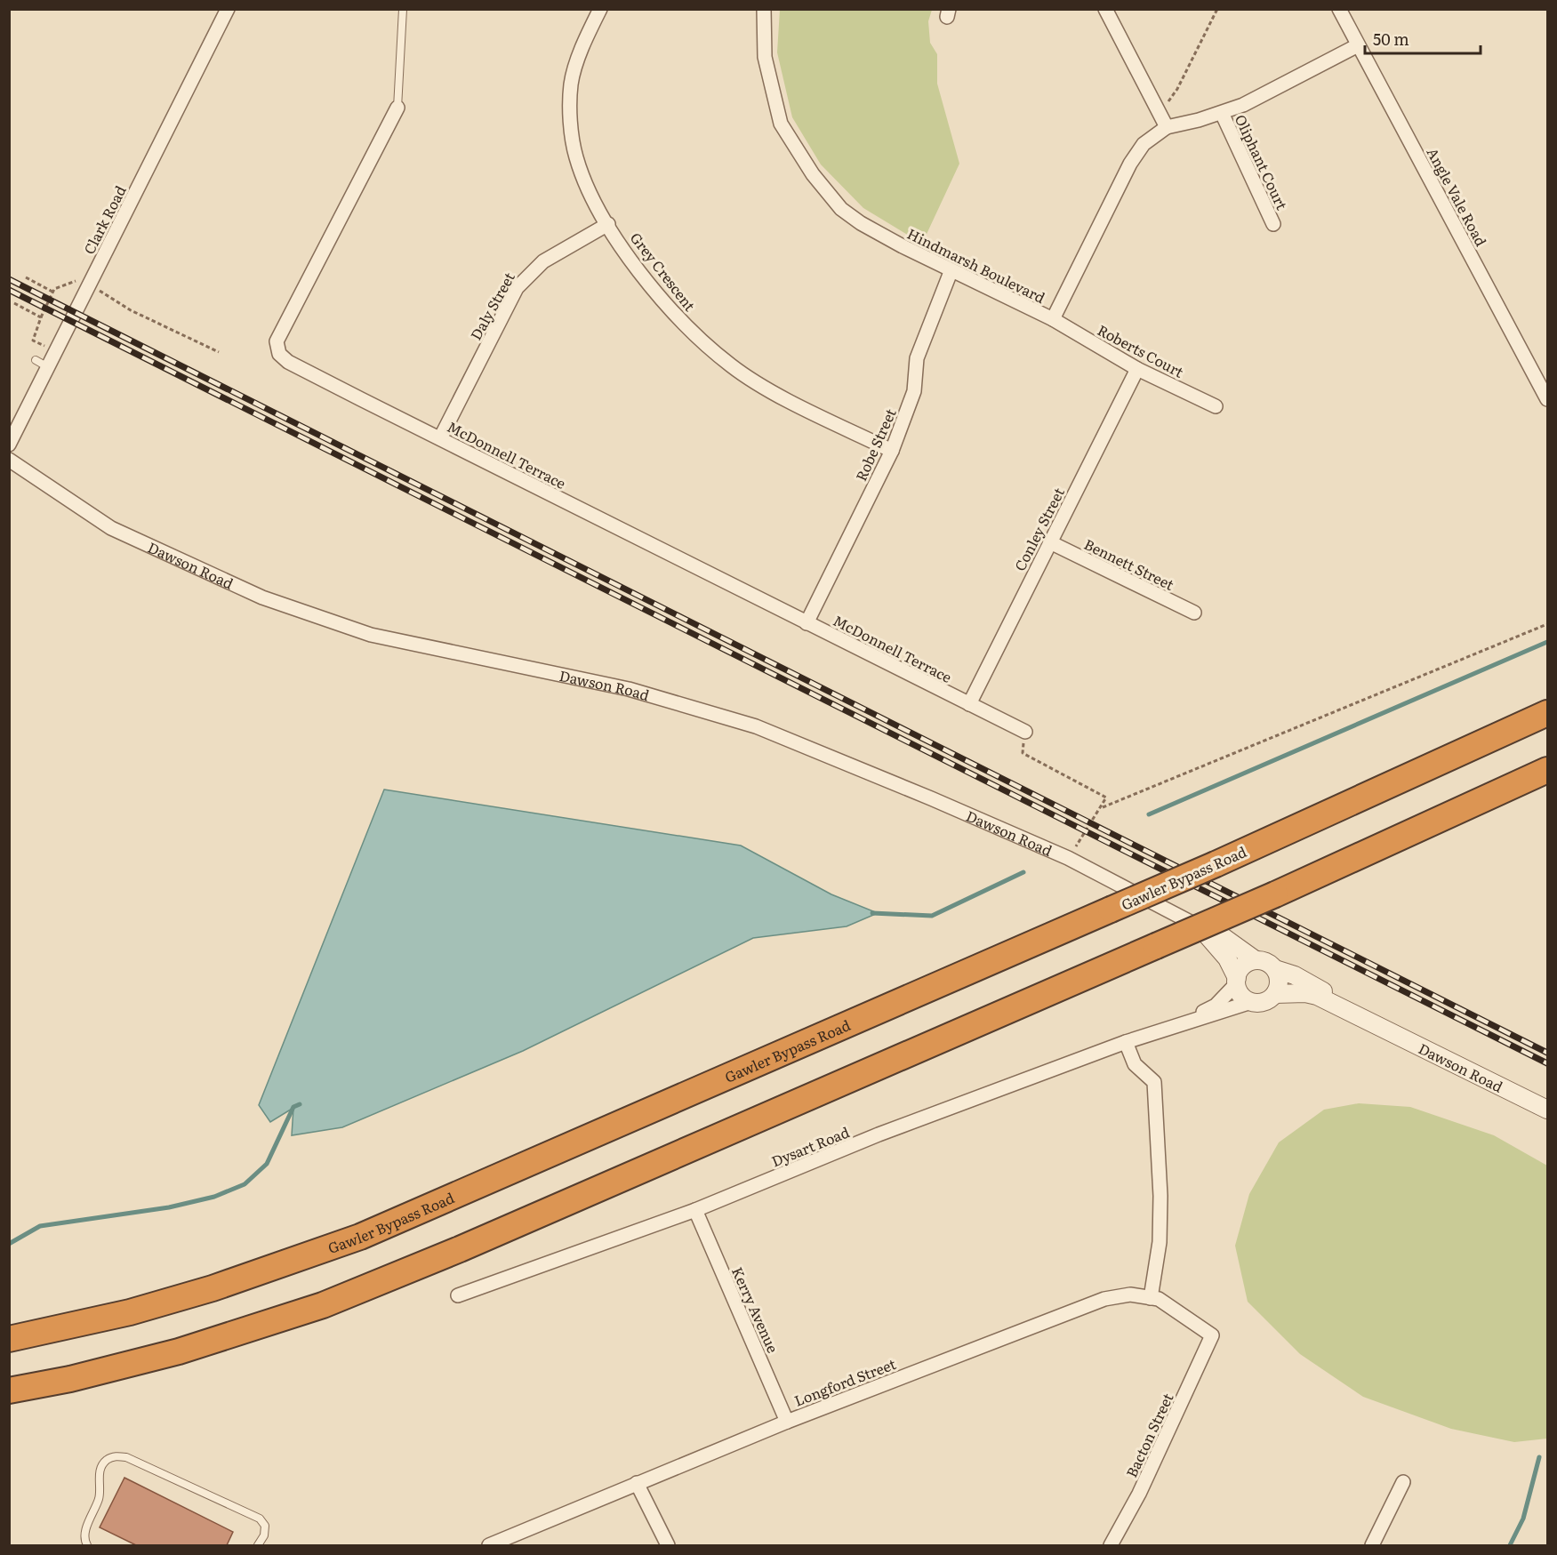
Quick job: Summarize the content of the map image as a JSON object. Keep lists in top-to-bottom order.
{
  "streets": {
    "highway": ["Gawler Bypass Road"],
    "street": [
      "Oliphant Court",
      "Angle Vale Road",
      "Clark Road",
      "Hindmarsh Boulevard",
      "Grey Crescent",
      "Daly Street",
      "Roberts Court",
      "Robe Street",
      "McDonnell Terrace",
      "Conley Street",
      "Bennett Street",
      "Dawson Road",
      "Dysart Road",
      "Kerry Avenue",
      "Longford Street",
      "Bacton Street"
    ]
  },
  "crossings": [
    ["Oliphant Court", "Hindmarsh Boulevard"],
    ["Angle Vale Road", "Hindmarsh Boulevard"],
    ["Hindmarsh Boulevard", "Roberts Court"],
    ["Hindmarsh Boulevard", "Robe Street"],
    ["Grey Crescent", "Daly Street"],
    ["Grey Crescent", "Robe Street"],
    ["Daly Street", "McDonnell Terrace"],
    ["Roberts Court", "Conley Street"],
    ["Robe Street", "McDonnell Terrace"],
    ["McDonnell Terrace", "Conley Street"],
    ["Conley Street", "Bennett Street"],
    ["Dawson Road", "Dysart Road"],
    ["Dysart Road", "Kerry Avenue"],
    ["Kerry Avenue", "Longford Street"],
    ["Longford Street", "Bacton Street"]
  ],
  "scale_bar": "50 m"
}
